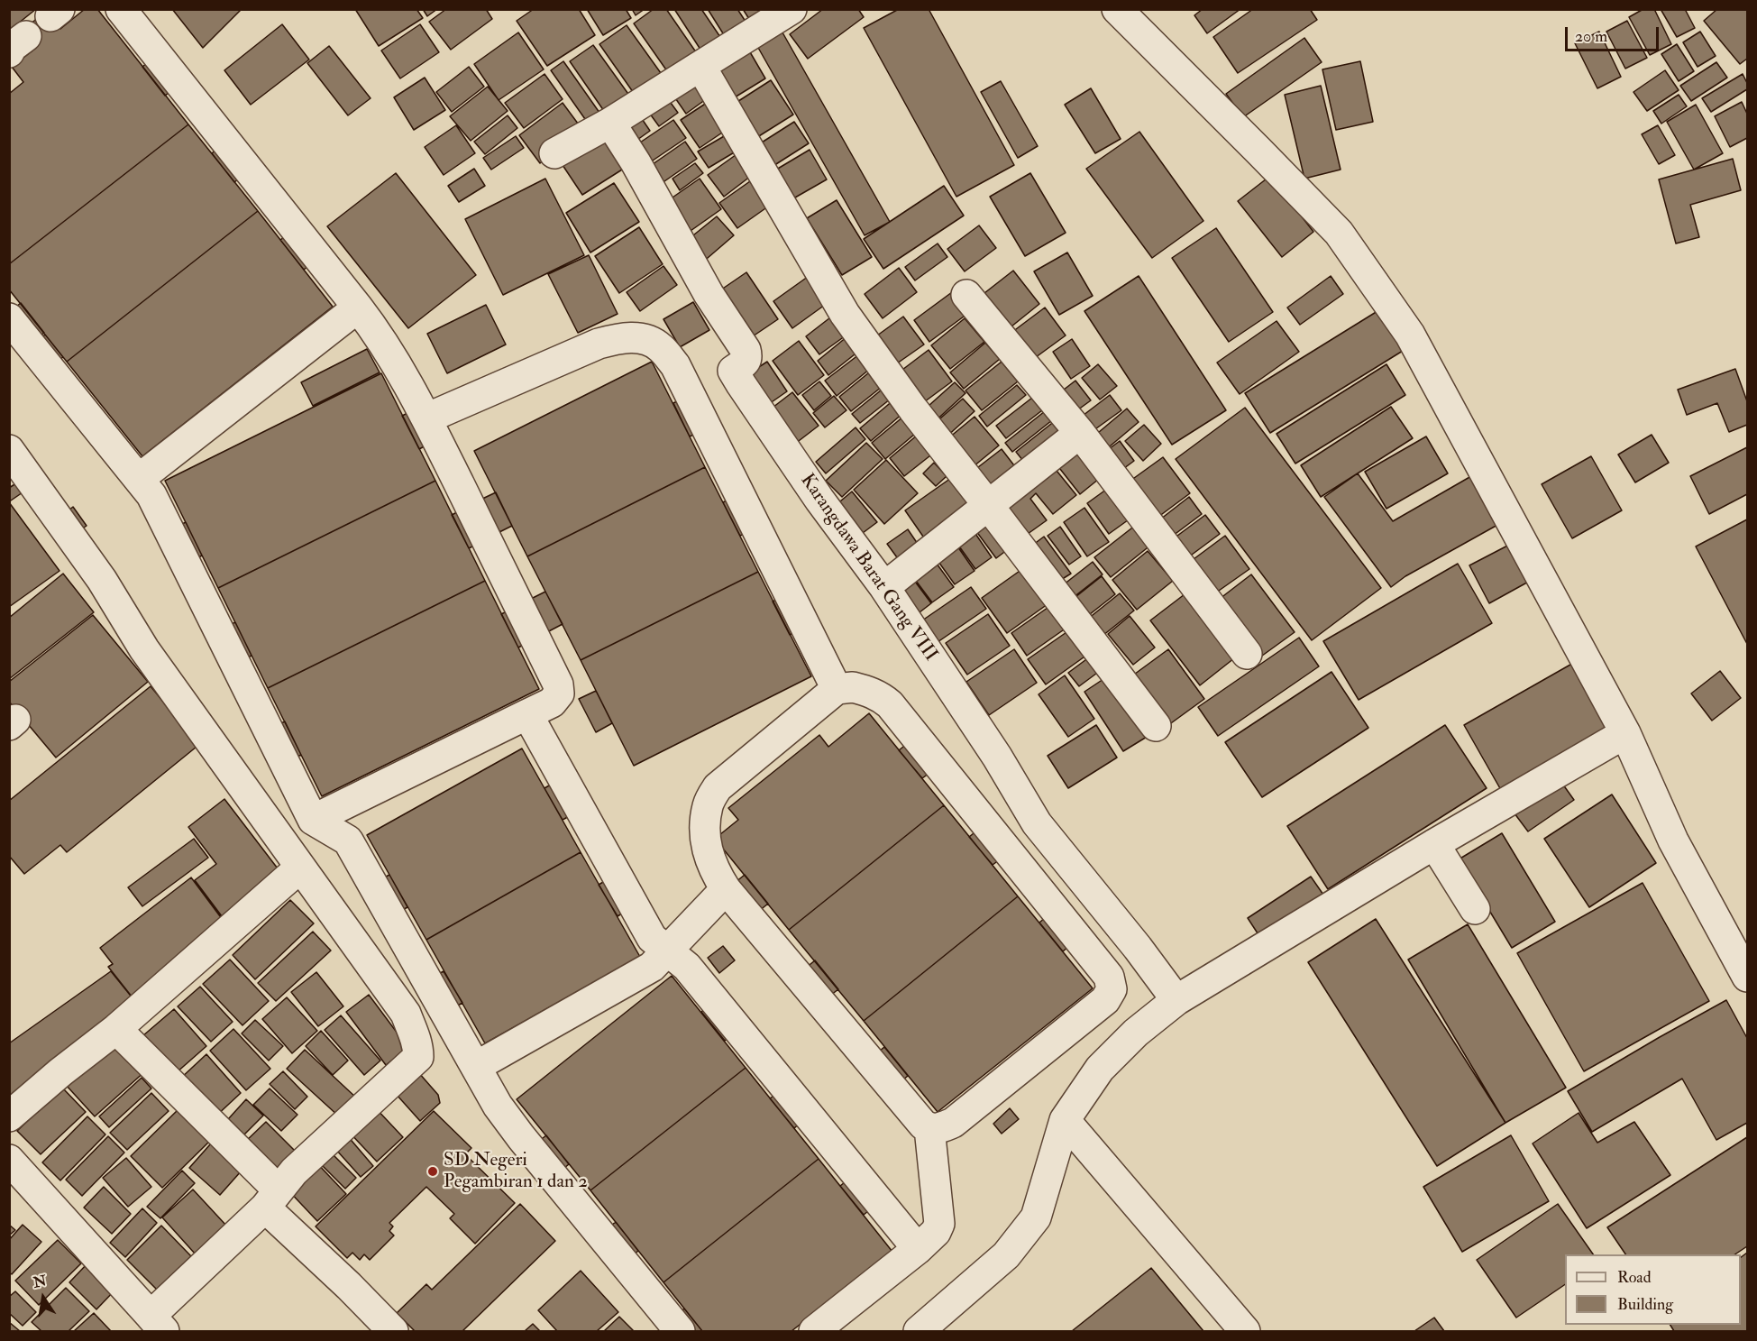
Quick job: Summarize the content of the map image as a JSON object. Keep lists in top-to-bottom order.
{
  "streets": {
    "street": ["Karangdawa Barat Gang VIII"]
  },
  "places": ["SD Negeri Pegambiran 1 dan 2"],
  "legend": ["Road", "Building"],
  "scale_bar": "20 m",
  "north": "top"
}
